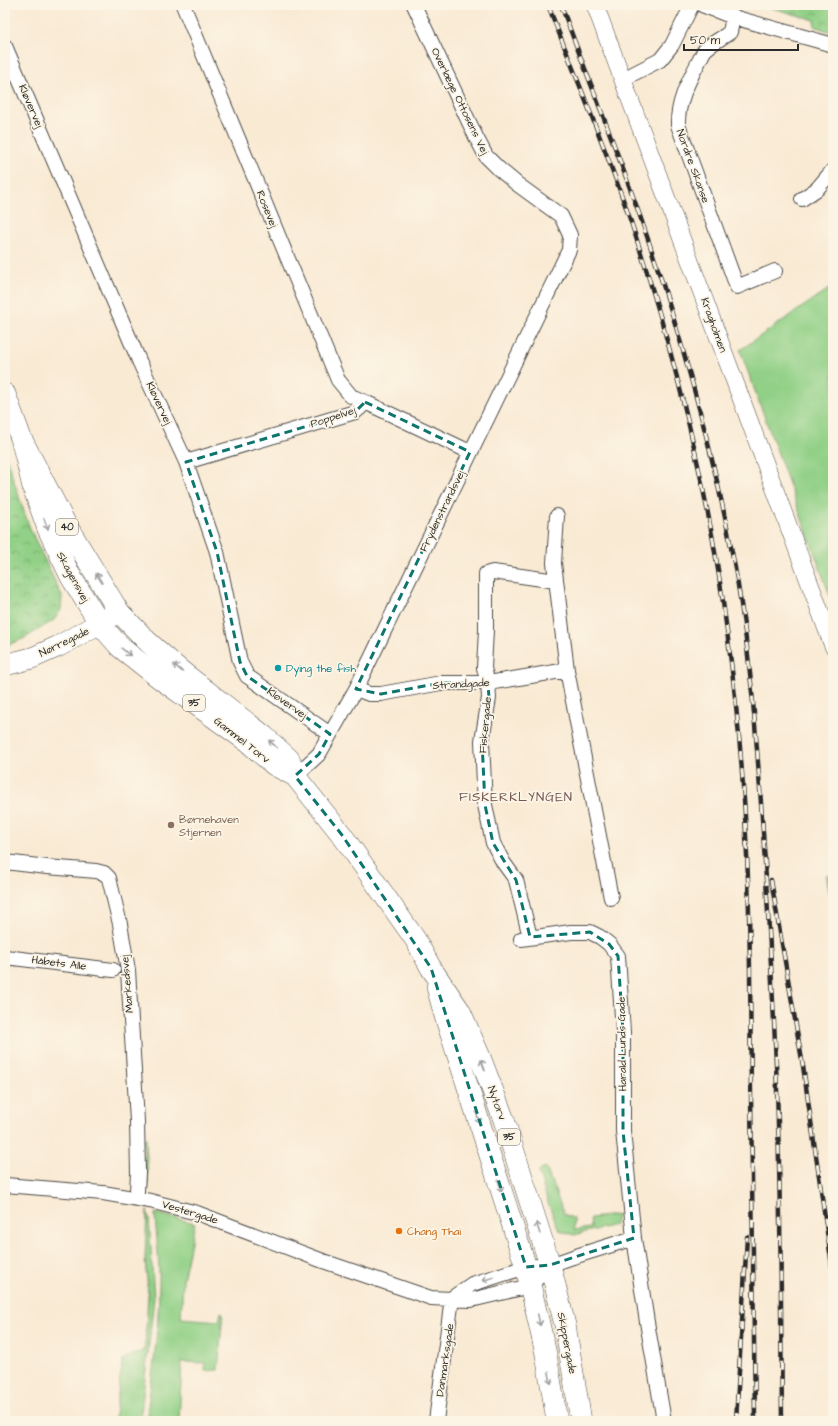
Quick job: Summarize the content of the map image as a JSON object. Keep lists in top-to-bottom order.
{
  "streets": {
    "main road": [
      "40",
      "Skagensvej",
      "Nørregade",
      "35",
      "Gammel Torv",
      "Nytorv",
      "Skippergade"
    ],
    "street": [
      "Overlæge Ottosens Vej",
      "Kløvervej",
      "Nordre Skanse",
      "Rosevej",
      "Kragholmen",
      "Poppelvej",
      "Frydenstrandsvej",
      "Strandgade",
      "Fiskergade",
      "Håbets Alle",
      "Markedsvej",
      "Harald Lunds Gade",
      "Vestergade",
      "Danmarksgade"
    ]
  },
  "crossings": [
    ["Overlæge Ottosens Vej", "Frydenstrandsvej"],
    ["Kløvervej", "Poppelvej"],
    ["Kløvervej", "Frydenstrandsvej"],
    ["Rosevej", "Poppelvej"],
    ["Poppelvej", "Frydenstrandsvej"],
    ["Frydenstrandsvej", "Strandgade"],
    ["Frydenstrandsvej", "Gammel Torv"],
    ["Skagensvej", "Nørregade"],
    ["Skagensvej", "Gammel Torv"],
    ["Nørregade", "Gammel Torv"],
    ["Strandgade", "Fiskergade"],
    ["Fiskergade", "Harald Lunds Gade"],
    ["Gammel Torv", "Nytorv"],
    ["Markedsvej", "Vestergade"],
    ["Nytorv", "Skippergade"],
    ["Vestergade", "Danmarksgade"]
  ],
  "districts": ["FISKERKLYNGEN"],
  "places": ["Dying the fish", "Børnehaven Stjernen", "Chang Thai"],
  "scale_bar": "50 m"
}
